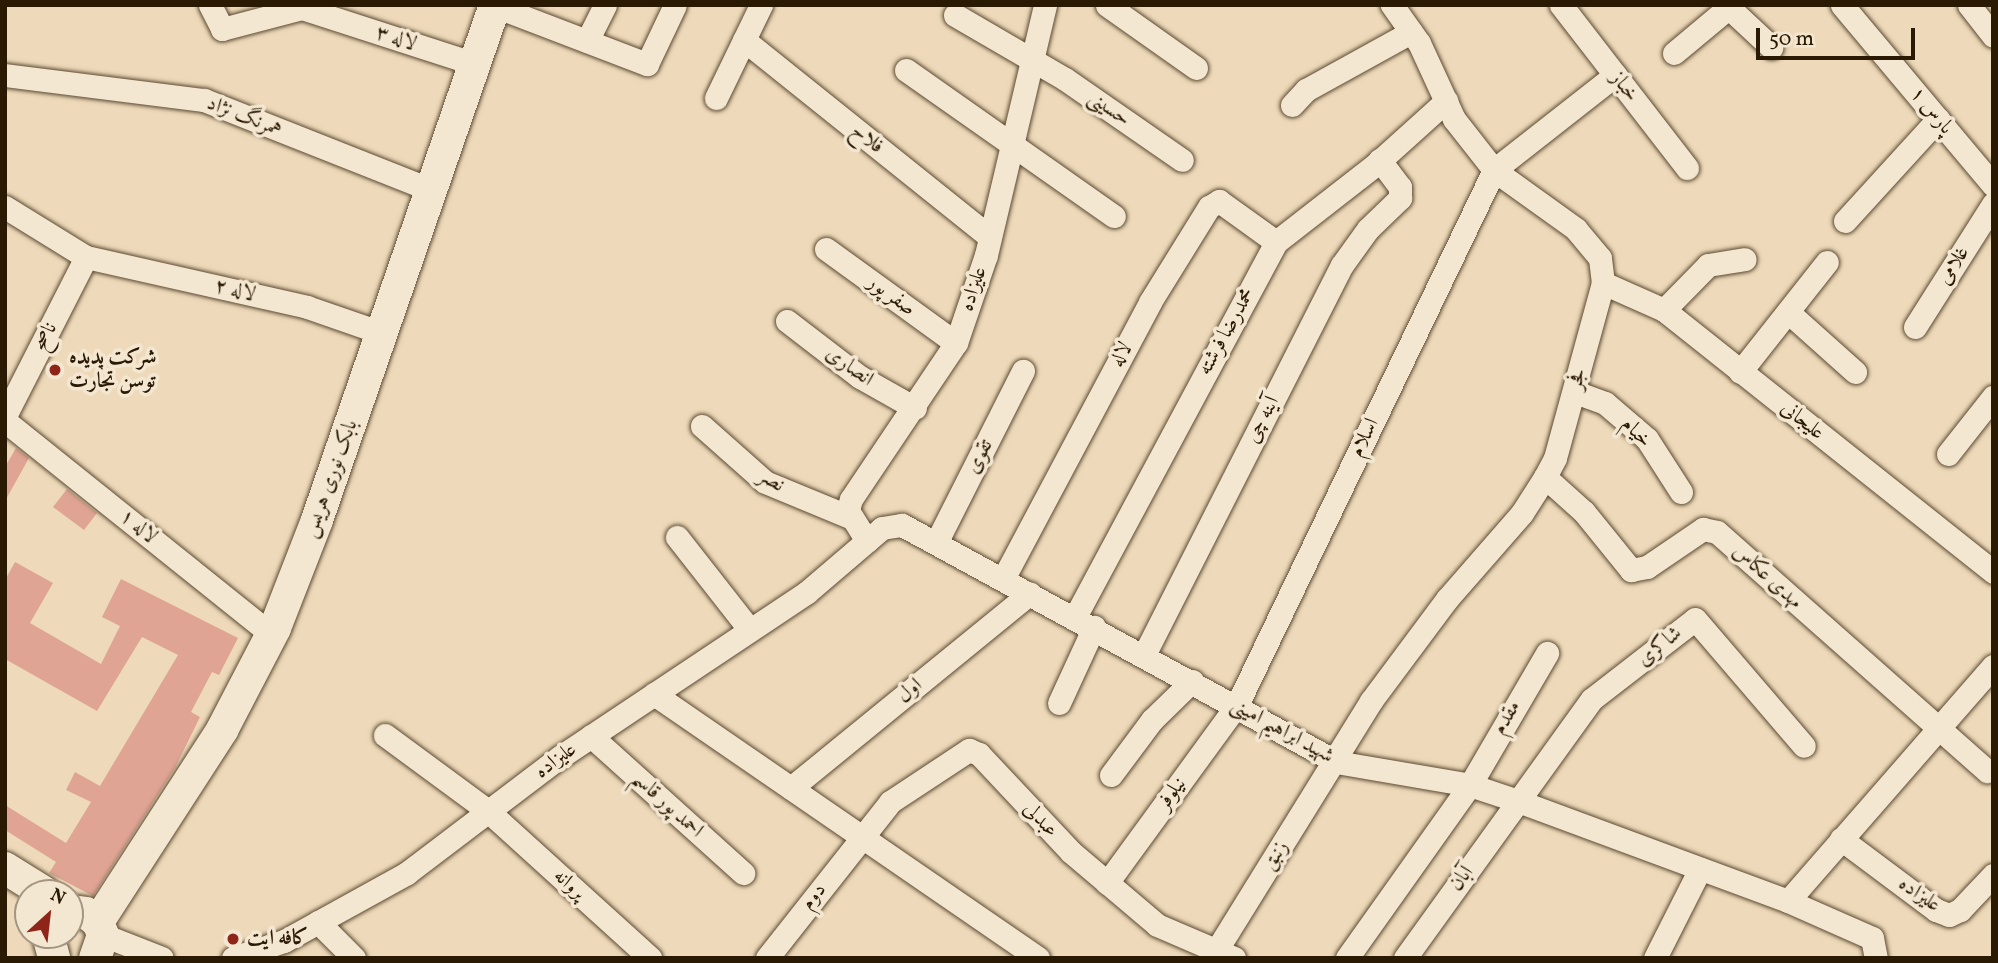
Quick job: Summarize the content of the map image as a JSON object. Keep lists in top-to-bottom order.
{
  "streets": {
    "main road": ["بابک نوری هریس"],
    "street": [
      "لاله ۳",
      "خباز",
      "حسینی",
      "پارس ۱",
      "همرنگ نژاد",
      "فلاح",
      "غلامی",
      "علیزاده",
      "لاله ۲",
      "صفر پور",
      "محمدرضا فرشته",
      "ناصح",
      "لاله",
      "انصاری",
      "فجر",
      "آینه چی",
      "علیجانی",
      "خیام",
      "اسلام",
      "تقوی",
      "نصر",
      "لاله ۱",
      "مهدی عکاس",
      "شاکری",
      "اول",
      "مقدم",
      "شهید ابراهیم امینی",
      "نیلوفر",
      "احمد پور قاسم",
      "عبدلی",
      "زنبق",
      "آبان",
      "پروانه",
      "دوم"
    ]
  },
  "crossings": [
    ["لاله ۳", "بابک نوری هریس"],
    ["حسینی", "علیزاده"],
    ["همرنگ نژاد", "بابک نوری هریس"],
    ["فلاح", "علیزاده"],
    ["علیزاده", "صفر پور"],
    ["علیزاده", "انصاری"],
    ["علیزاده", "نصر"],
    ["علیزاده", "شهید ابراهیم امینی"],
    ["علیزاده", "احمد پور قاسم"],
    ["علیزاده", "پروانه"],
    ["لاله ۲", "ناصح"],
    ["لاله ۲", "بابک نوری هریس"],
    ["محمدرضا فرشته", "لاله"],
    ["محمدرضا فرشته", "آینه چی"],
    ["محمدرضا فرشته", "شهید ابراهیم امینی"],
    ["ناصح", "لاله ۱"],
    ["لاله", "شهید ابراهیم امینی"],
    ["فجر", "علیجانی"],
    ["فجر", "خیام"],
    ["فجر", "مهدی عکاس"],
    ["فجر", "شهید ابراهیم امینی"],
    ["فجر", "زنبق"],
    ["آینه چی", "شهید ابراهیم امینی"],
    ["اسلام", "شهید ابراهیم امینی"],
    ["اسلام", "نیلوفر"],
    ["تقوی", "شهید ابراهیم امینی"],
    ["بابک نوری هریس", "لاله ۱"],
    ["شاکری", "شهید ابراهیم امینی"],
    ["شاکری", "آبان"],
    ["اول", "شهید ابراهیم امینی"],
    ["مقدم", "شهید ابراهیم امینی"],
    ["شهید ابراهیم امینی", "نیلوفر"],
    ["شهید ابراهیم امینی", "زنبق"],
    ["شهید ابراهیم امینی", "آبان"],
    ["نیلوفر", "عبدلی"],
    ["عبدلی", "زنبق"],
    ["عبدلی", "دوم"]
  ],
  "places": ["شرکت پدیده توسن تجارت", "کافه ایت"],
  "scale_bar": "50 m",
  "north": "top right"
}
